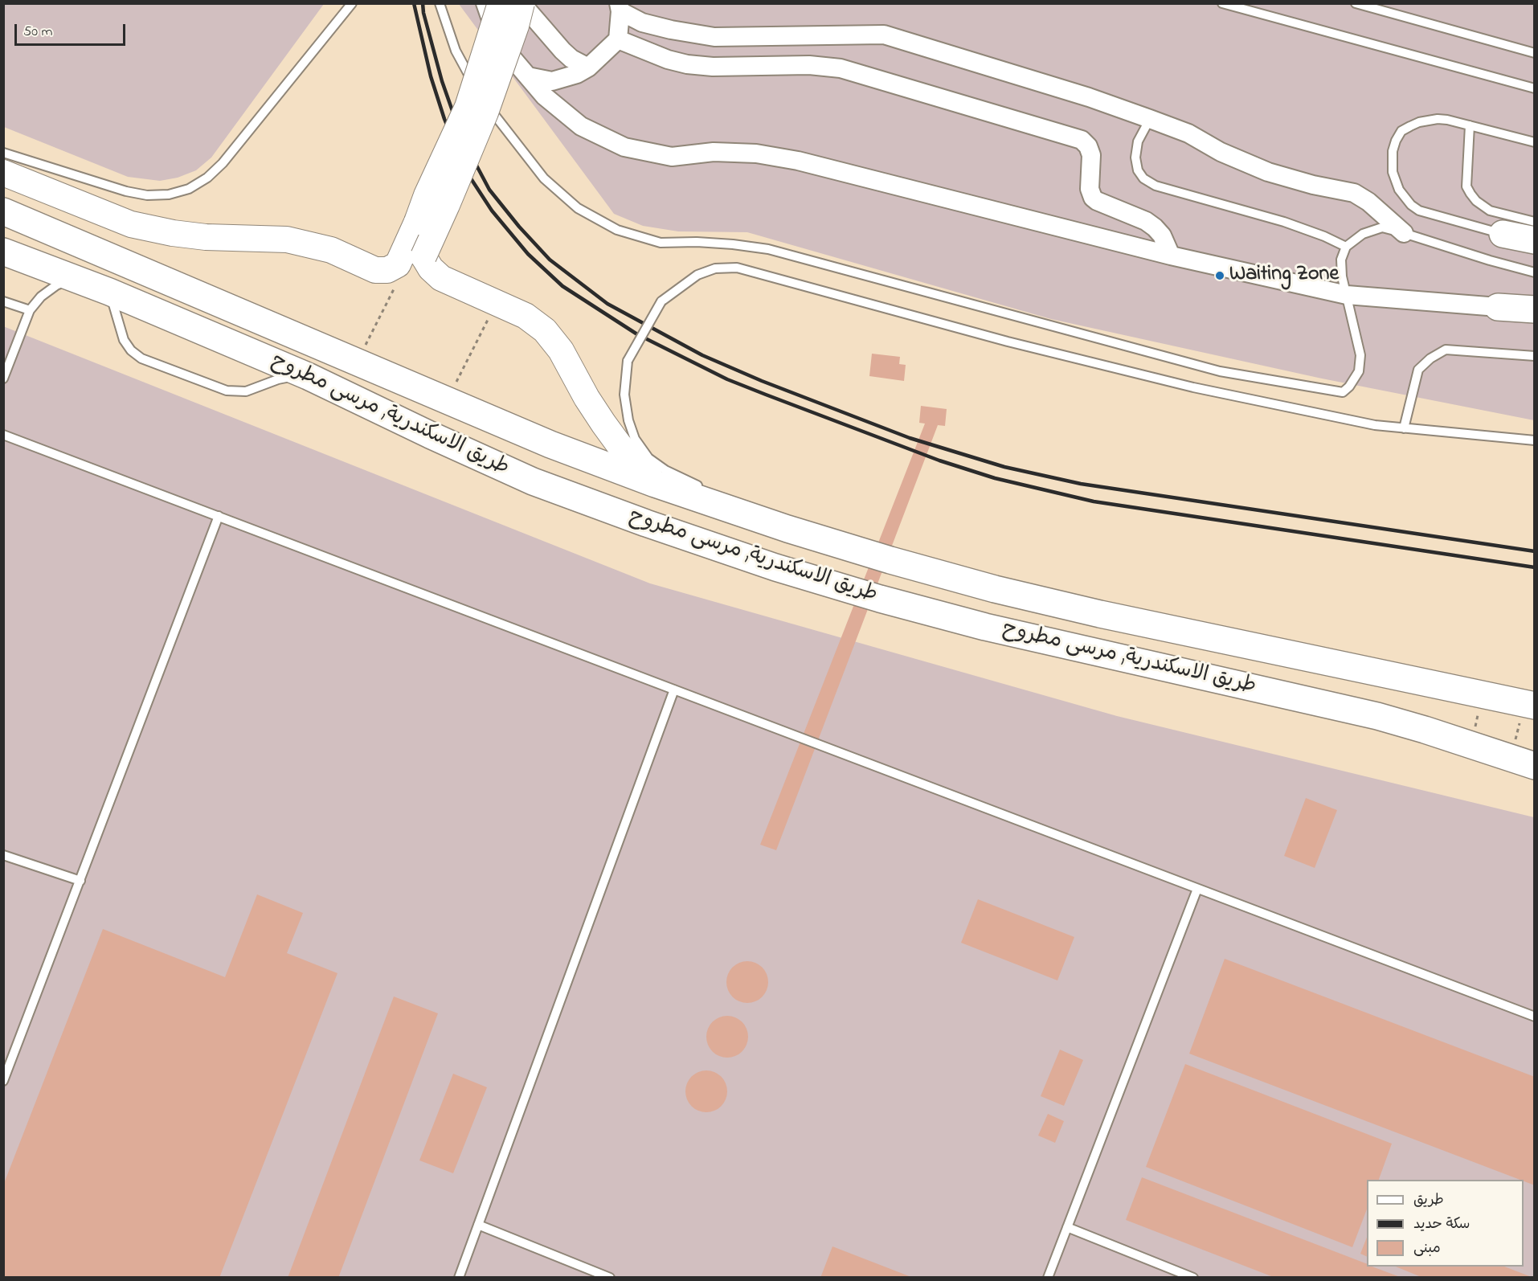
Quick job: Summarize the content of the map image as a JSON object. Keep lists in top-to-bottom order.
{
  "streets": {
    "main road": ["طريق الاسكندرية, مرسى مطروح"]
  },
  "places": ["Waiting Zone"],
  "legend": ["طريق", "سكة حديد", "مبنى"],
  "scale_bar": "50 m"
}
